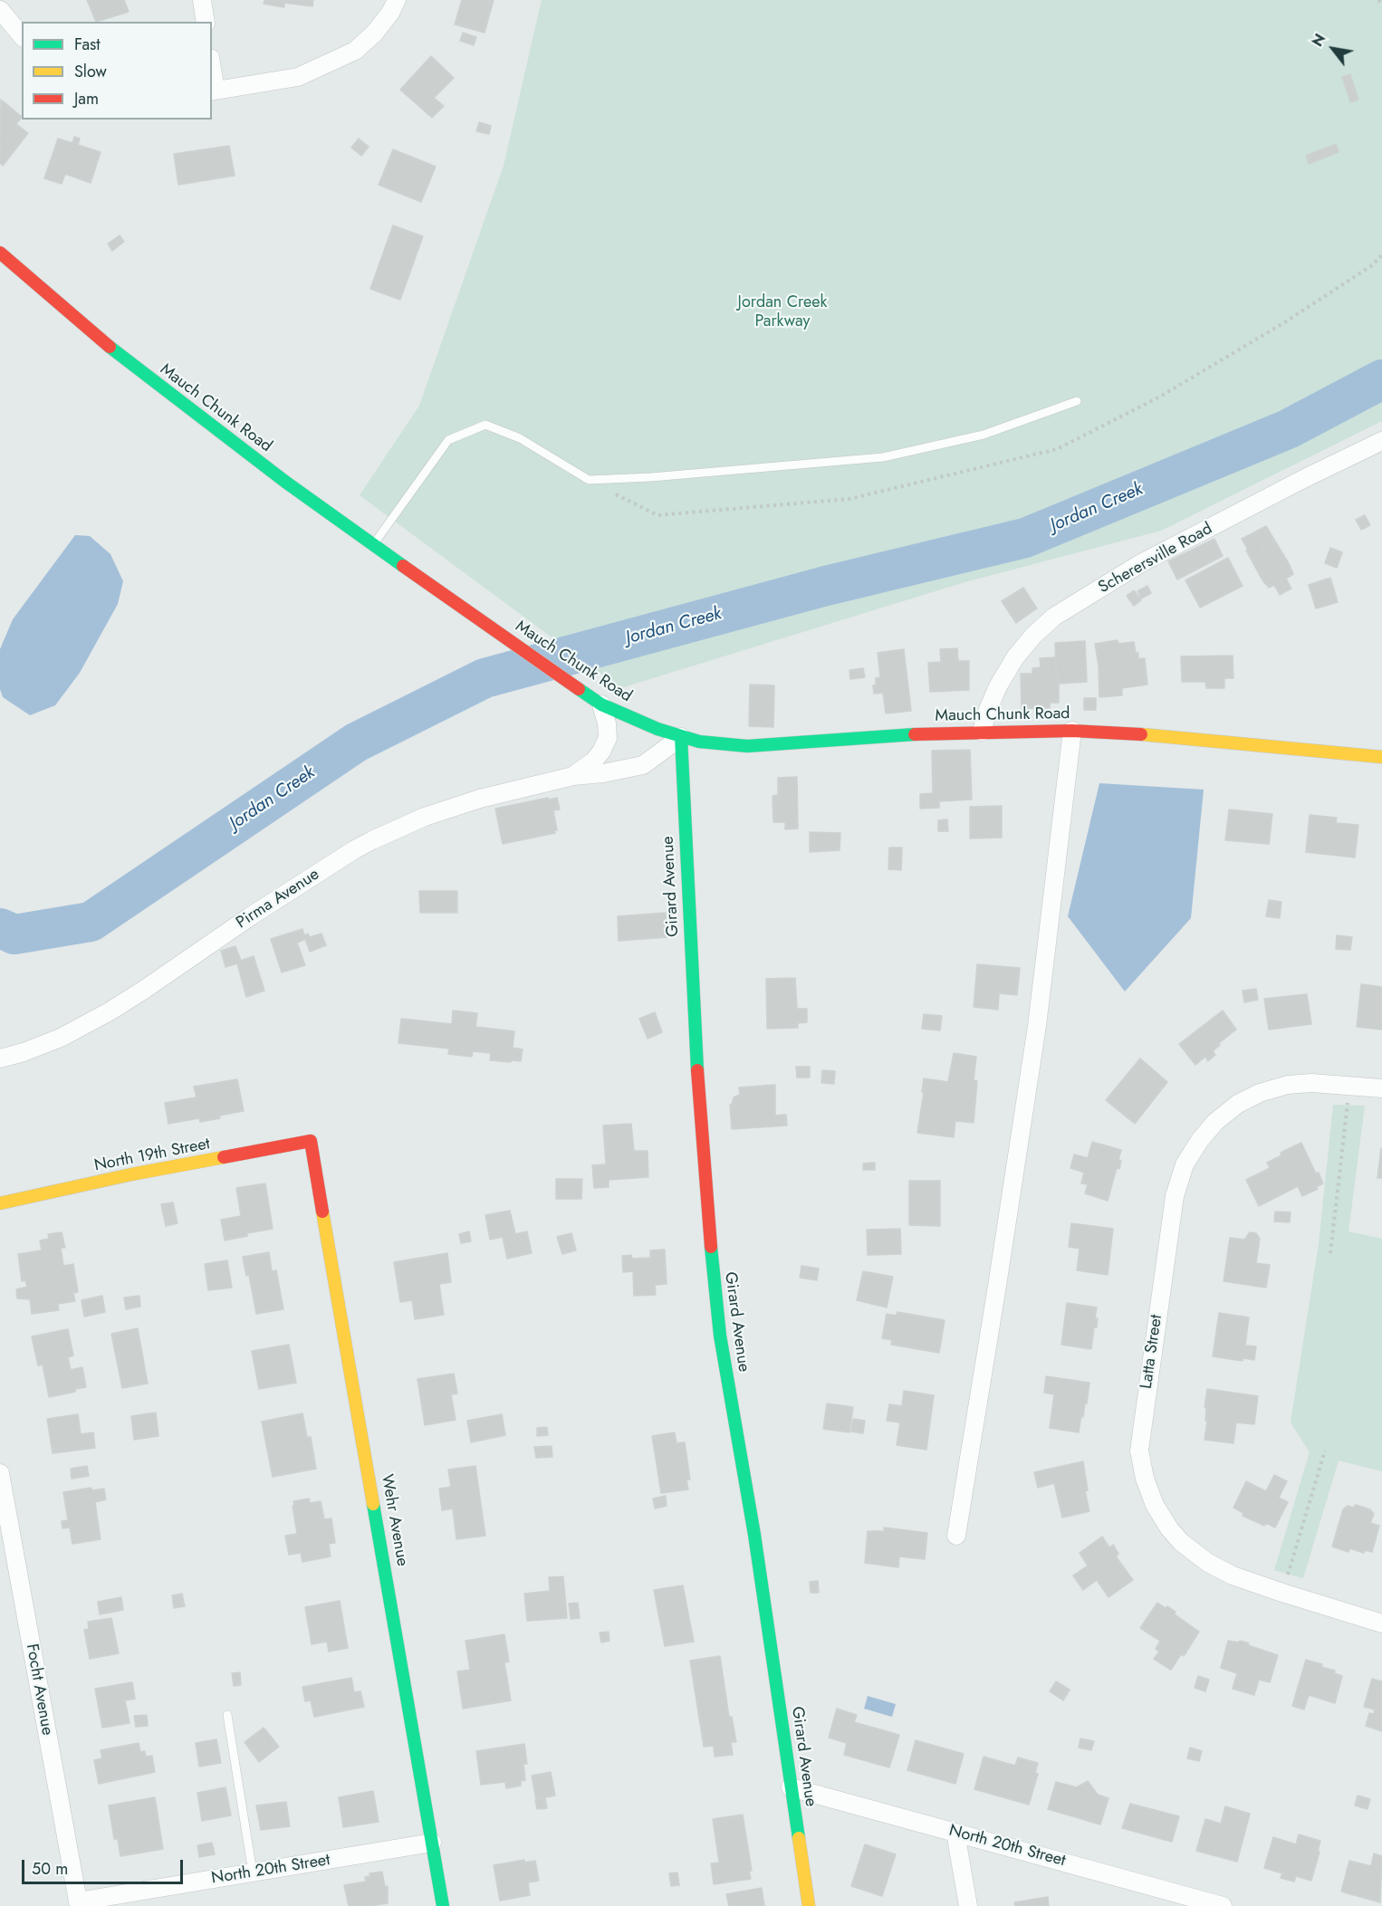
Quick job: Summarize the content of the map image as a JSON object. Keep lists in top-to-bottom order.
{
  "streets": {
    "street": [
      "Mauch Chunk Road",
      "Scherersville Road",
      "Girard Avenue",
      "Pirma Avenue",
      "North 19th Street",
      "Latta Street",
      "Wehr Avenue",
      "Focht Avenue",
      "North 20th Street"
    ]
  },
  "crossings": [
    ["Mauch Chunk Road", "Scherersville Road"],
    ["Mauch Chunk Road", "Girard Avenue"],
    ["Mauch Chunk Road", "Pirma Avenue"],
    ["Girard Avenue", "Pirma Avenue"],
    ["Girard Avenue", "North 20th Street"],
    ["North 19th Street", "Wehr Avenue"],
    ["Wehr Avenue", "North 20th Street"],
    ["Focht Avenue", "North 20th Street"]
  ],
  "water": ["Jordan Creek"],
  "parks": ["Jordan Creek Parkway"],
  "legend": ["Fast", "Slow", "Jam"],
  "scale_bar": "50 m",
  "north": "top left"
}
